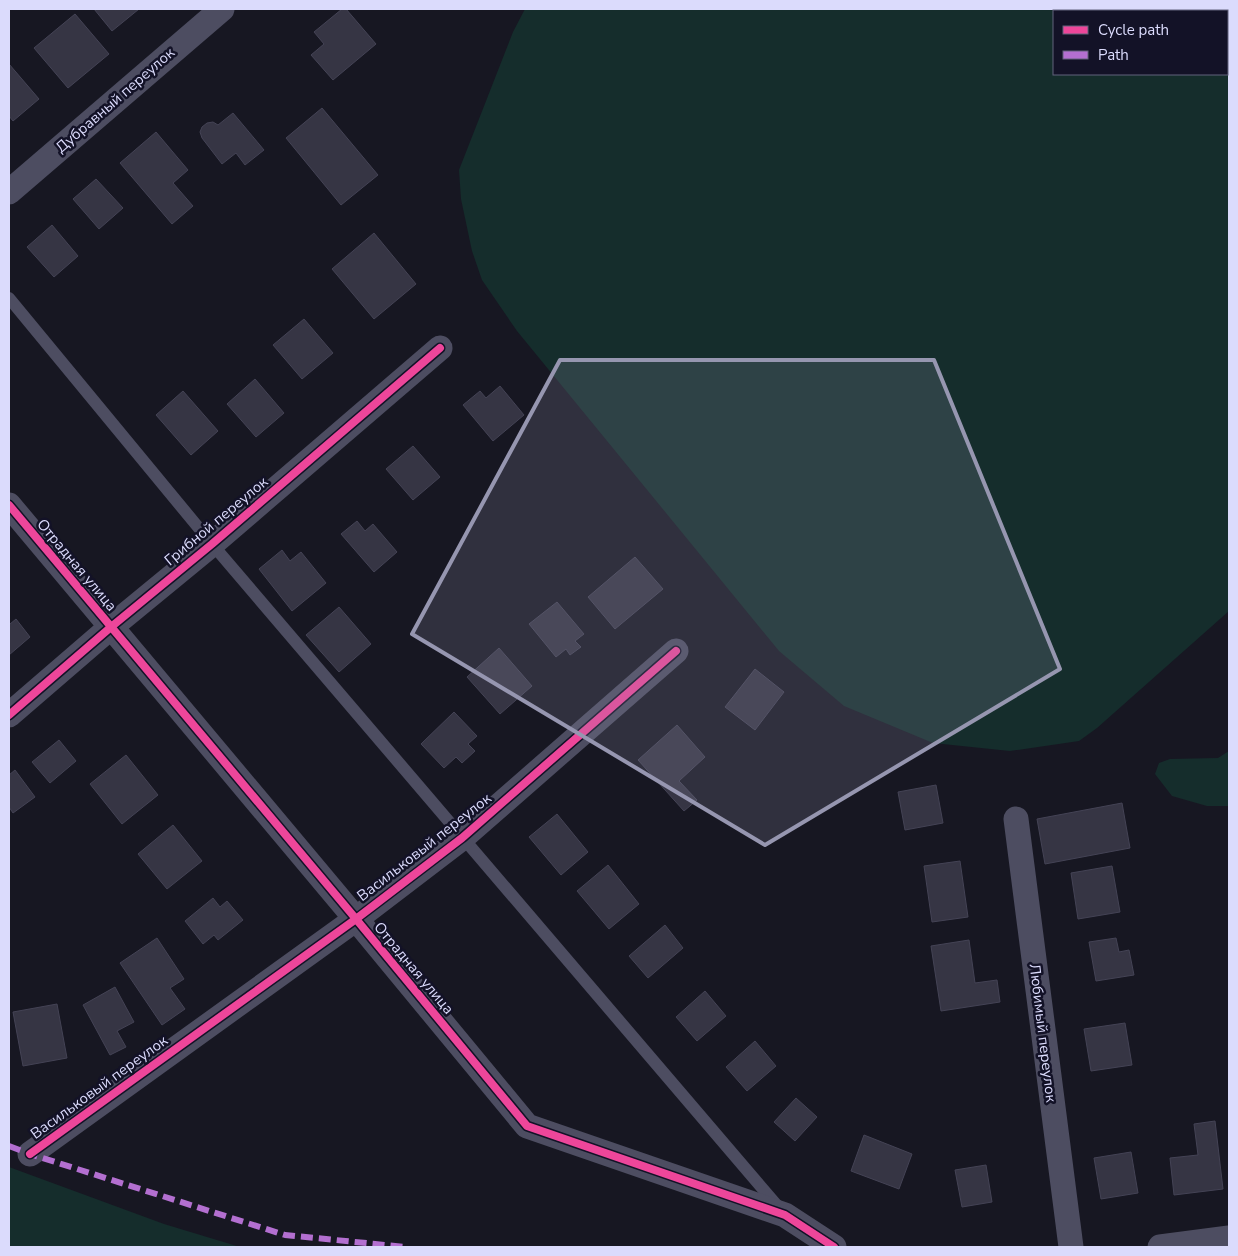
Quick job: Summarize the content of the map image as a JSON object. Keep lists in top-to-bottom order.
{
  "streets": {
    "street": [
      "Дубравный переулок",
      "Грибной переулок",
      "Отрадная улица",
      "Васильковый переулок",
      "Любимый переулок"
    ]
  },
  "crossings": [
    ["Грибной переулок", "Отрадная улица"],
    ["Отрадная улица", "Васильковый переулок"]
  ],
  "legend": ["Cycle path", "Path"]
}
